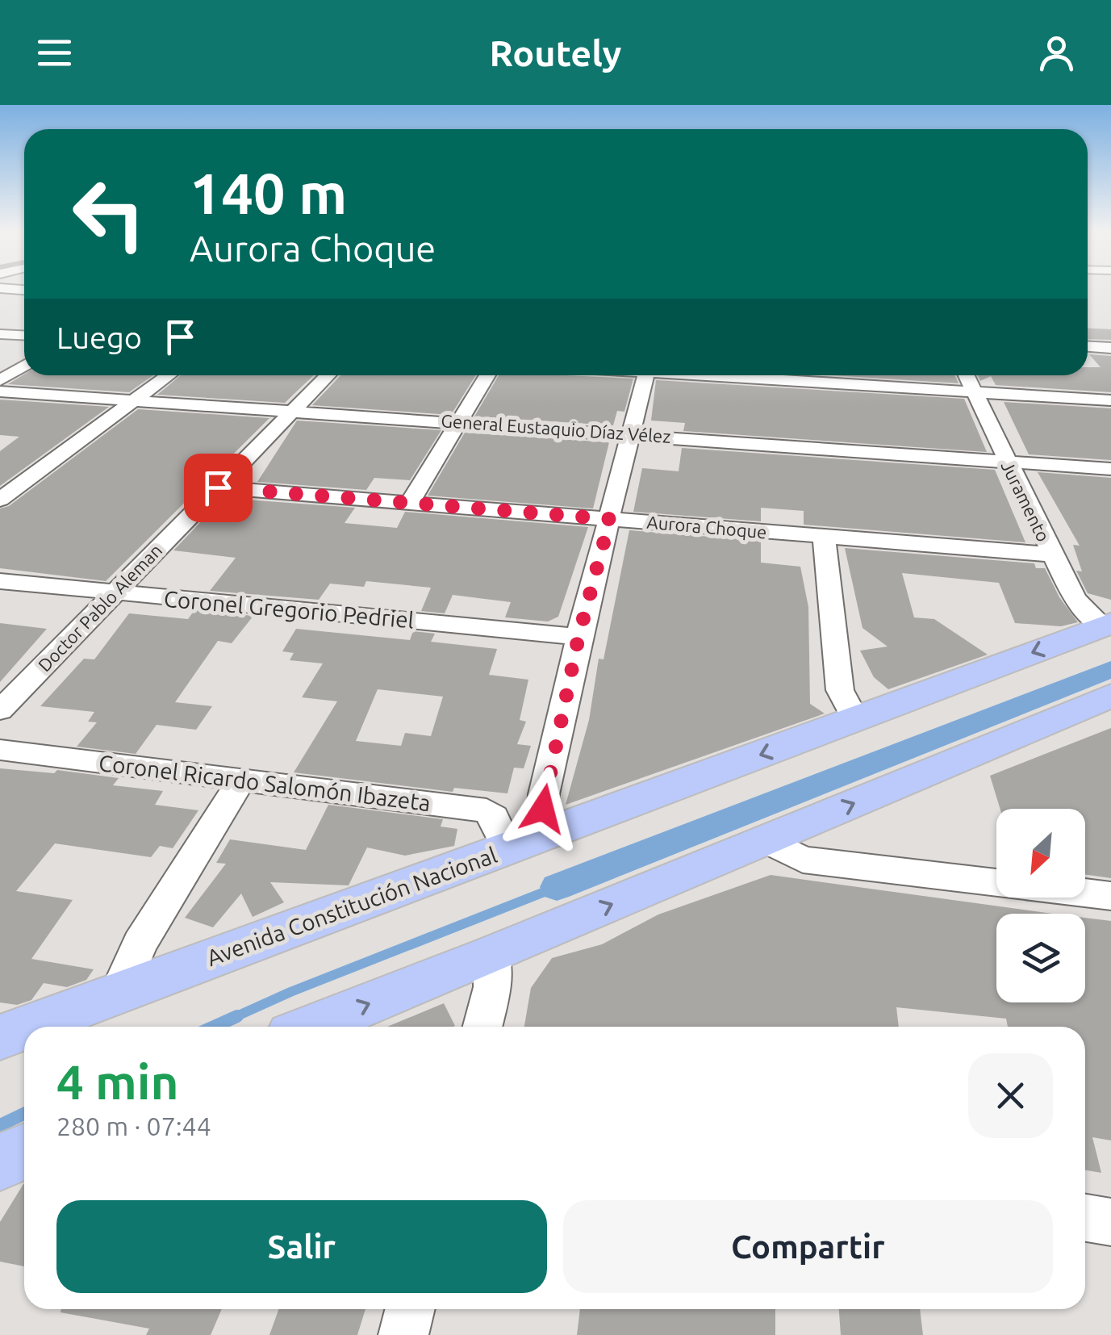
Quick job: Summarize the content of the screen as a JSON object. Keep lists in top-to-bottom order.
{
  "streets": {
    "main road": ["Avenida Constitución Nacional"],
    "street": [
      "General Eustaquio Díaz Vélez",
      "Juramento",
      "Aurora Choque",
      "Doctor Pablo Aleman",
      "Coronel Gregorio Pedriel",
      "Coronel Ricardo Salomón Ibazeta"
    ]
  },
  "crossings": [
    ["General Eustaquio Díaz Vélez", "Juramento"],
    ["General Eustaquio Díaz Vélez", "Doctor Pablo Aleman"],
    ["Juramento", "Aurora Choque"],
    ["Juramento", "Avenida Constitución Nacional"],
    ["Aurora Choque", "Doctor Pablo Aleman"],
    ["Doctor Pablo Aleman", "Coronel Gregorio Pedriel"],
    ["Coronel Ricardo Salomón Ibazeta", "Avenida Constitución Nacional"]
  ],
  "north": "bottom left",
  "page": {
    "header": "Routely",
    "turn": ["140 m", "Aurora Choque"],
    "then": "Luego",
    "heading": ["4 min", "280 m · 07:44"],
    "buttons": ["Salir", "Compartir"]
  }
}
